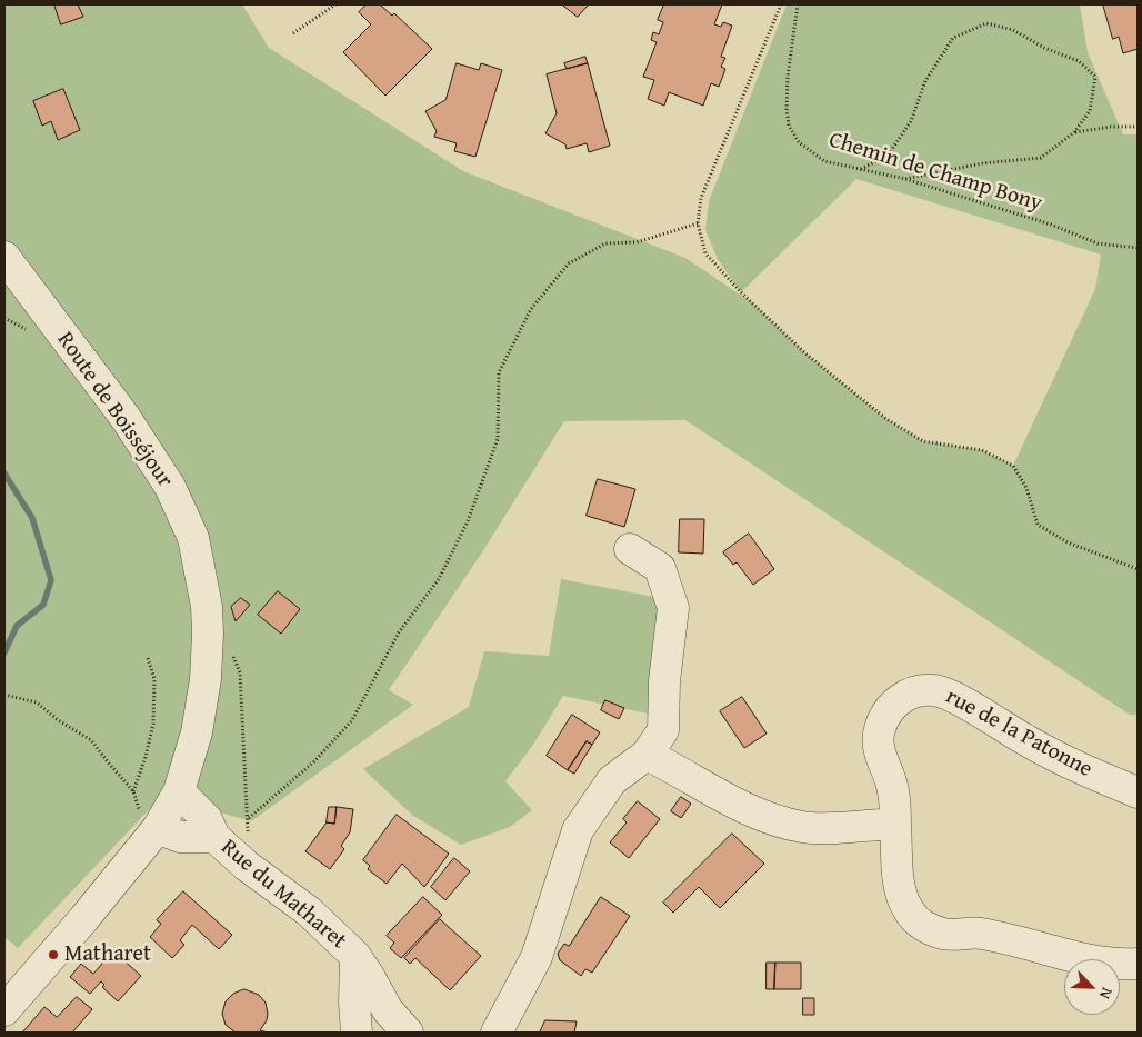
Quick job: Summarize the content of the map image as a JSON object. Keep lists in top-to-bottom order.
{
  "streets": {
    "street": ["Route de Boisséjour", "rue de la Patonne", "Rue du Matharet"],
    "path": ["Chemin de Champ Bony"]
  },
  "crossings": [
    ["Route de Boisséjour", "Rue du Matharet"]
  ],
  "places": ["Matharet"],
  "north": "bottom right"
}
